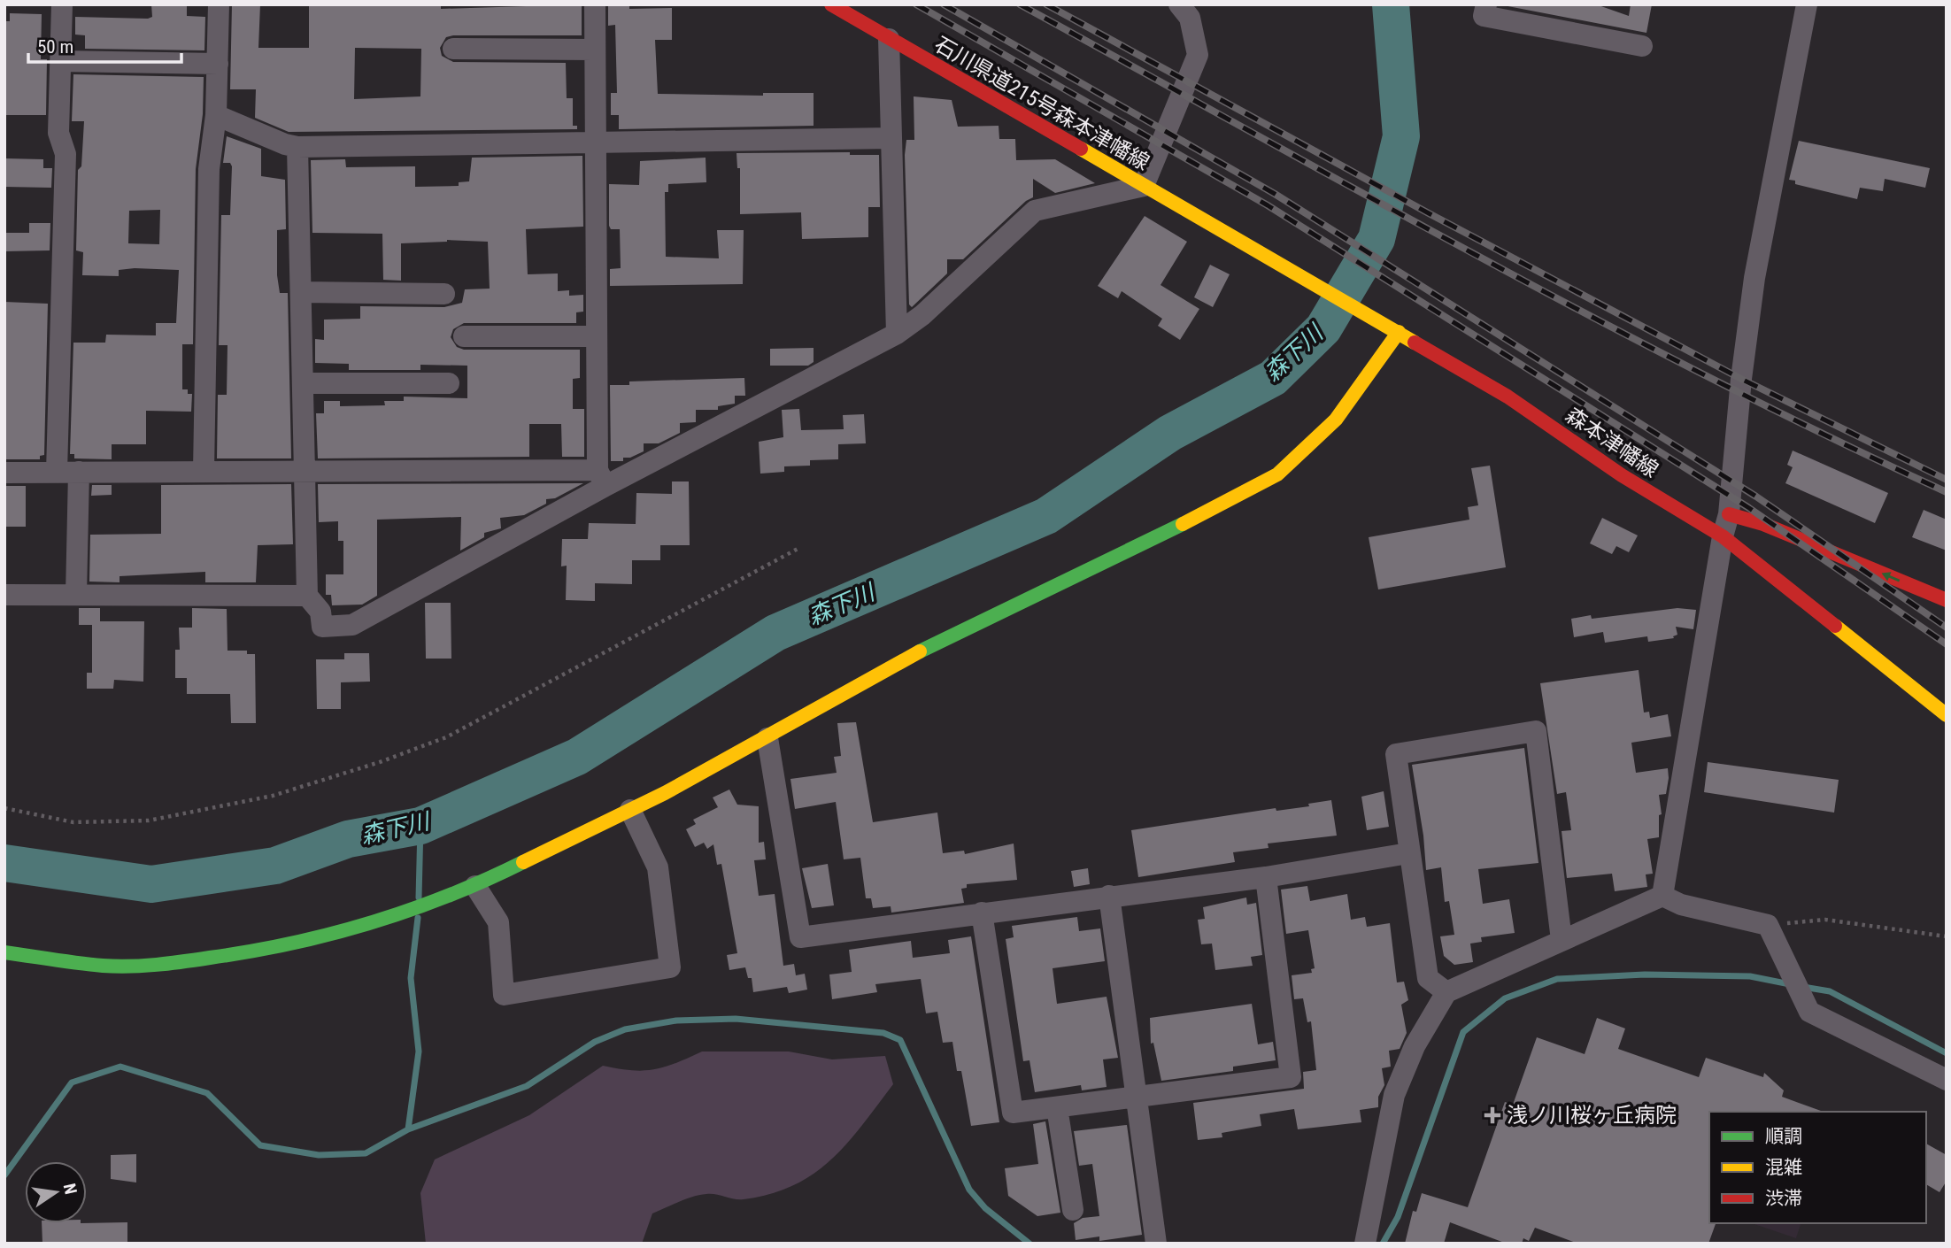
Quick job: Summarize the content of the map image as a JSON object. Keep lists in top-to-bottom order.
{
  "streets": {
    "street": ["石川県道215号森本津幡線", "森本津幡線"]
  },
  "crossings": [
    ["石川県道215号森本津幡線", "森本津幡線"]
  ],
  "water": ["森下川"],
  "places": {
    "health": ["浅ノ川桜ヶ丘病院"]
  },
  "legend": ["順調", "混雑", "渋滞"],
  "scale_bar": "50 m",
  "north": "right"
}
